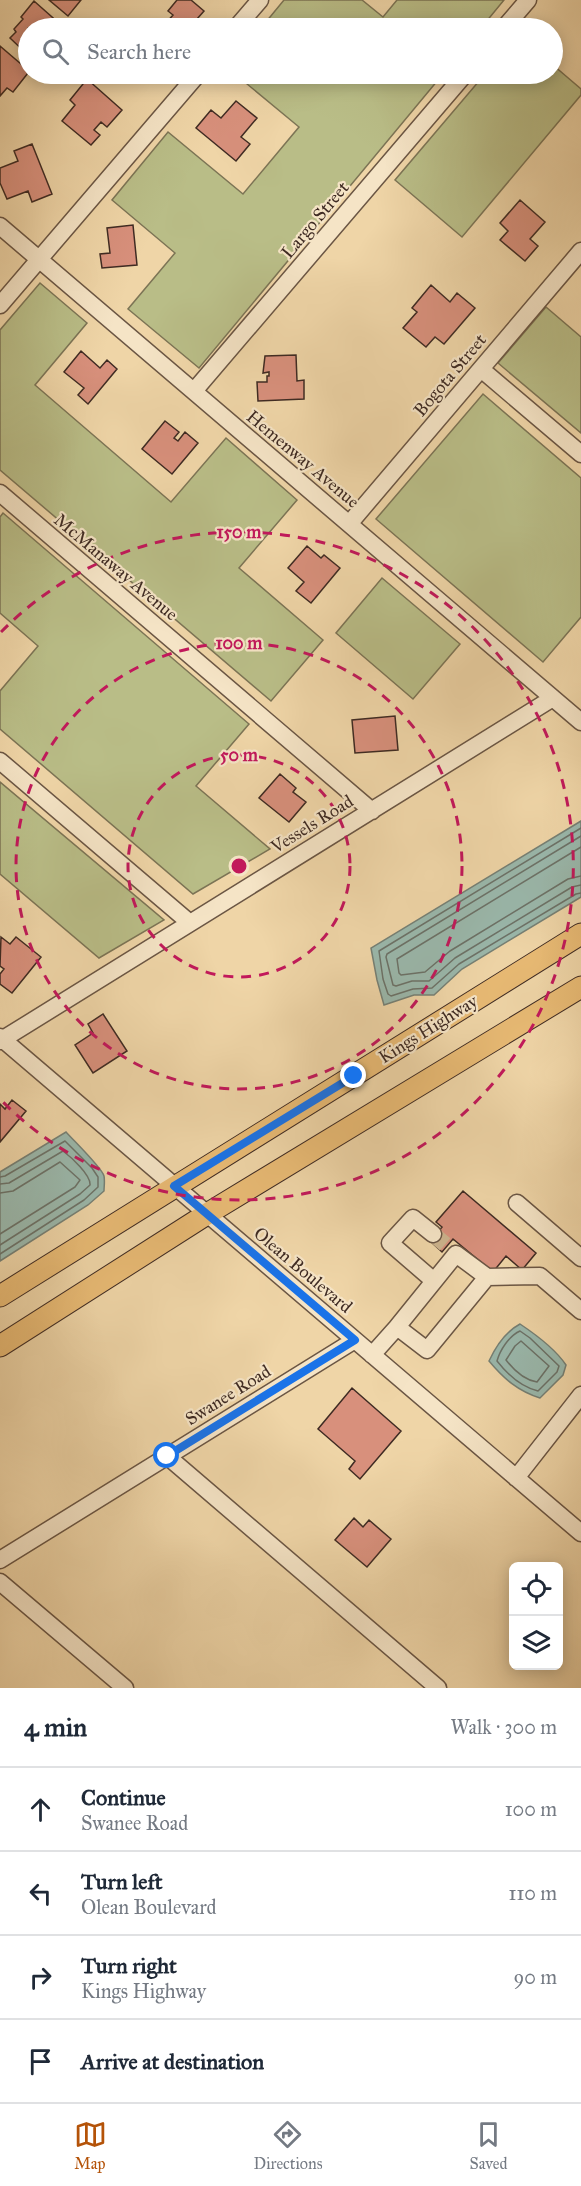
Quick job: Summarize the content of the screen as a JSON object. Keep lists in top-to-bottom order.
{
  "streets": {
    "main road": ["Kings Highway"],
    "street": [
      "Largo Street",
      "Bogota Street",
      "Hemenway Avenue",
      "McManaway Avenue",
      "Vessels Road",
      "Olean Boulevard",
      "Swanee Road"
    ]
  },
  "crossings": [
    ["Largo Street", "Hemenway Avenue"],
    ["Bogota Street", "Hemenway Avenue"],
    ["Hemenway Avenue", "Vessels Road"],
    ["McManaway Avenue", "Vessels Road"],
    ["Vessels Road", "Olean Boulevard"],
    ["Kings Highway", "Olean Boulevard"],
    ["Olean Boulevard", "Swanee Road"]
  ],
  "page": {
    "search": "Search here",
    "heading": ["4 min", "Walk · 300 m"],
    "list": [
      ["Continue", "Swanee Road", "100 m"],
      ["Turn left", "Olean Boulevard", "110 m"],
      ["Turn right", "Kings Highway", "90 m"],
      "Arrive at destination"
    ],
    "nav": ["Map", "Directions", "Saved"]
  },
  "rings": ["150 m", "100 m", "50 m"]
}
